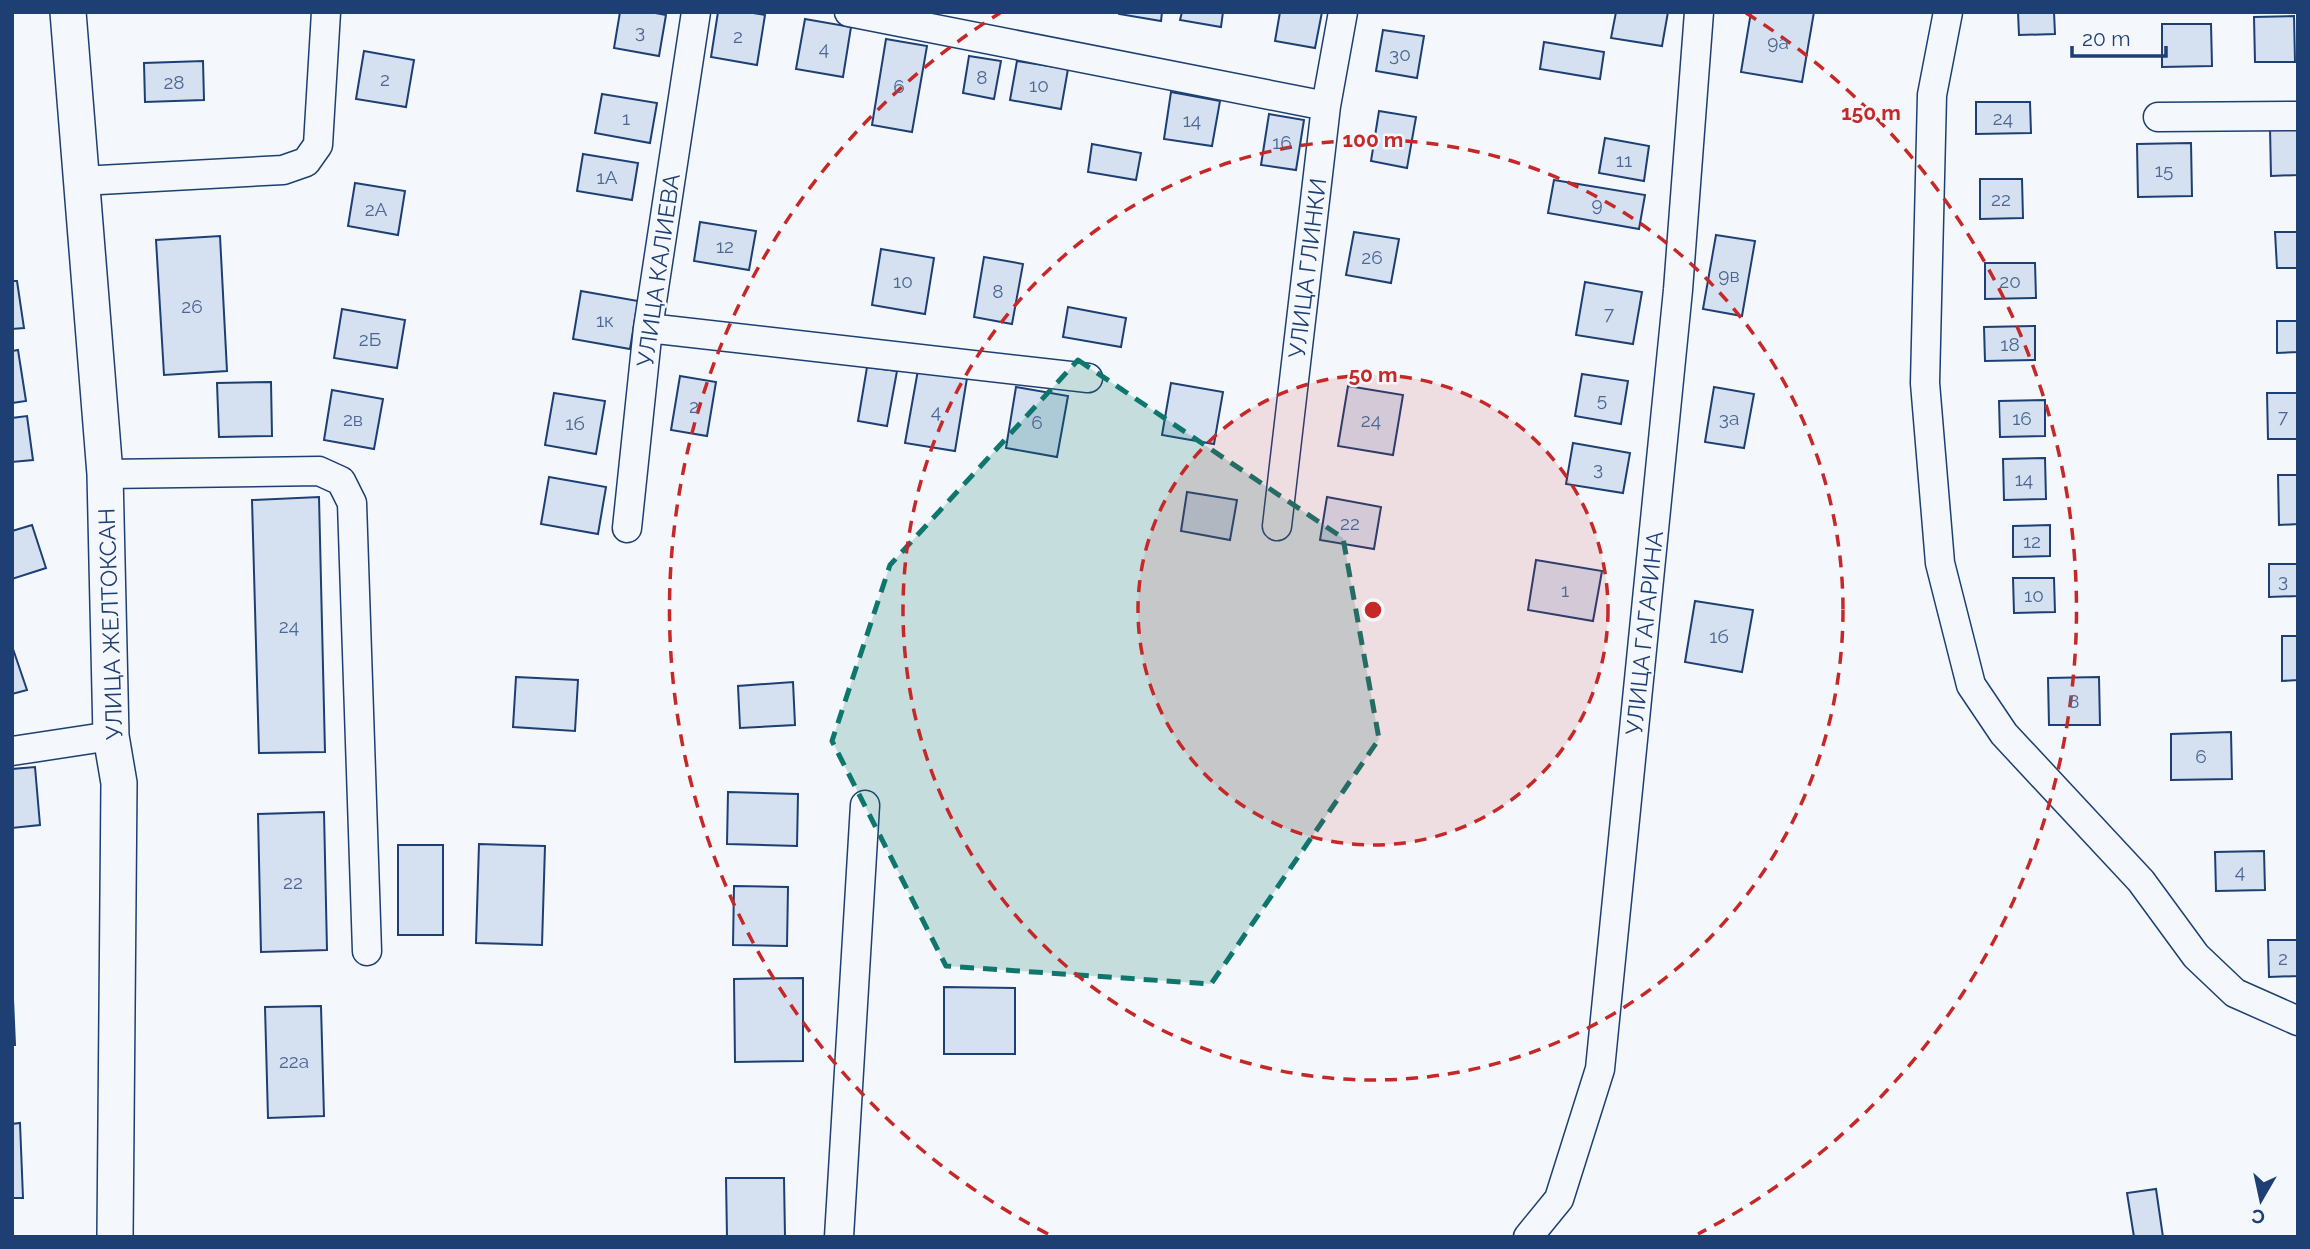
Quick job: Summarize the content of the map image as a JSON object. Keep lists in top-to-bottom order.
{
  "streets": {
    "street": [
      "УЛИЦА ГЛИНКИ",
      "УЛИЦА КАЛИЕВА",
      "УЛИЦА ЖЕЛТОКСАН",
      "УЛИЦА ГАГАРИНА"
    ]
  },
  "house_numbers": [
    "3",
    "2",
    "9а",
    "4",
    "30",
    "8",
    "2",
    "28",
    "10",
    "6",
    "1",
    "24",
    "14",
    "16",
    "11",
    "15",
    "1А",
    "22",
    "9",
    "2А",
    "12",
    "26",
    "9в",
    "10",
    "20",
    "8",
    "26",
    "7",
    "1к",
    "2Б",
    "18",
    "5",
    "2",
    "4",
    "7",
    "3а",
    "16",
    "2в",
    "24",
    "6",
    "1б",
    "3",
    "14",
    "22",
    "12",
    "3",
    "1",
    "10",
    "24",
    "1б",
    "8",
    "6",
    "4",
    "22",
    "2",
    "22а"
  ],
  "scale_bar": "20 m",
  "north": "bottom",
  "rings": ["150 m", "100 m", "50 m"]
}
